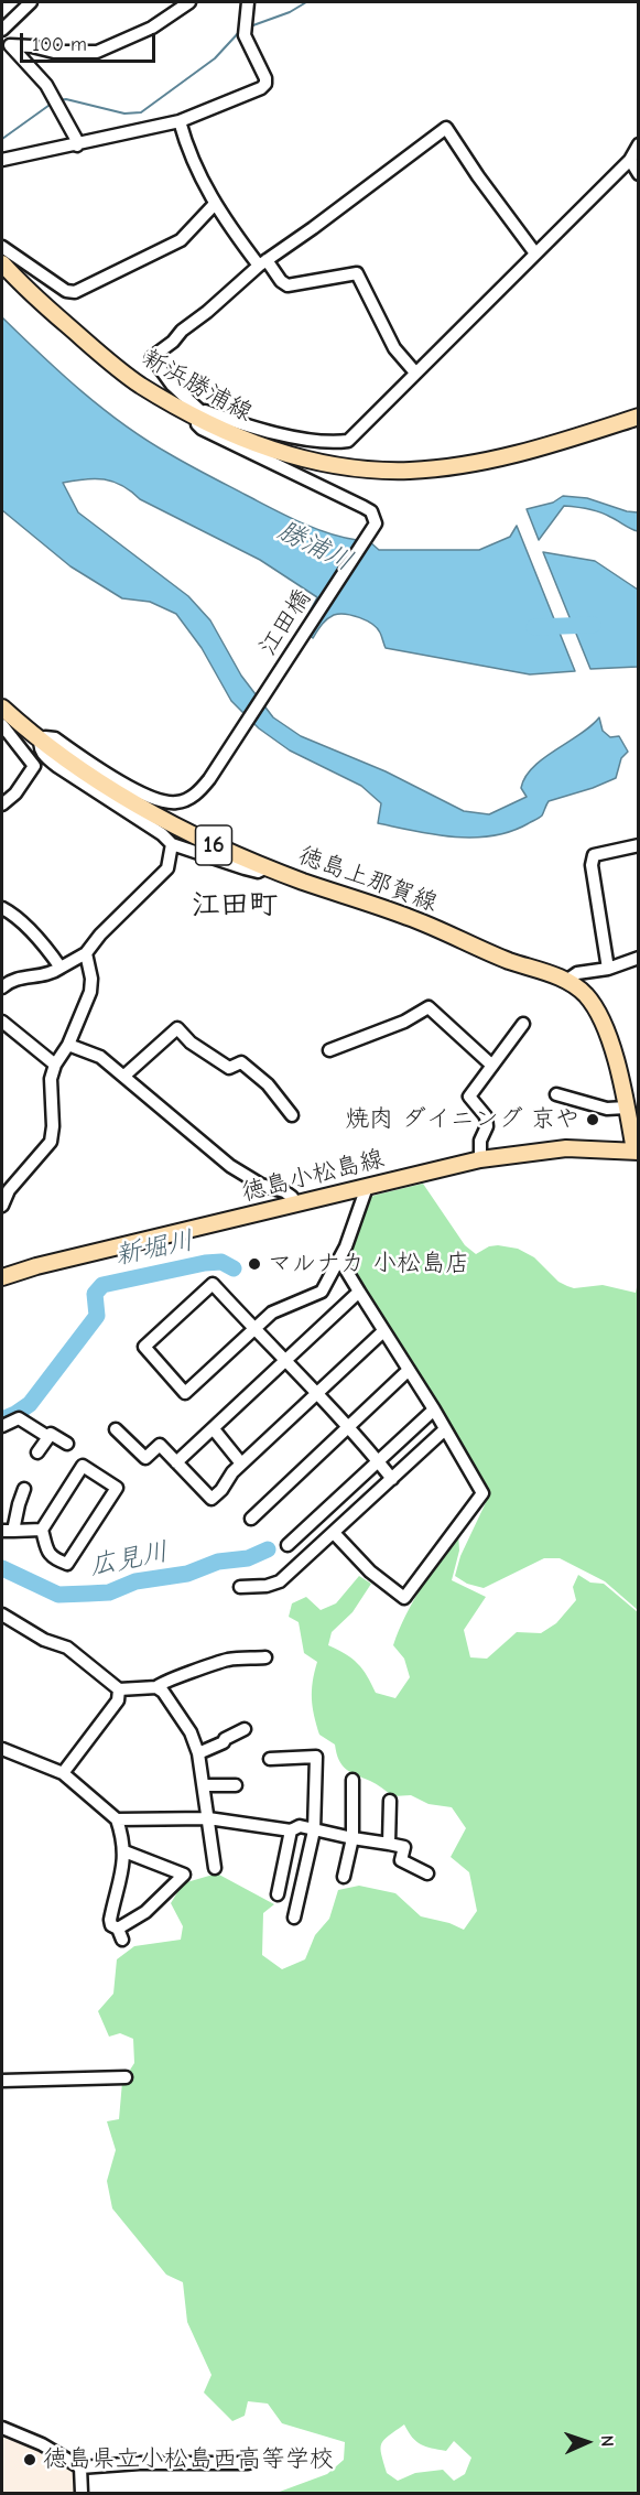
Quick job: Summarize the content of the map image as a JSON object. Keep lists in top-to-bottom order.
{
  "streets": {
    "main road": [
      "新浜勝浦線",
      "16",
      "徳島上那賀線",
      "徳島小松島線"
    ],
    "street": ["江田橋"]
  },
  "crossings": [
    ["新浜勝浦線", "江田橋"],
    ["江田橋", "徳島上那賀線"],
    ["徳島上那賀線", "徳島小松島線"]
  ],
  "districts": ["江田町"],
  "water": ["勝浦川", "新堀川", "広見川"],
  "places": ["焼肉 ダイニング 京や", "マルナカ 小松島店", "徳島県立小松島西高等学校"],
  "scale_bar": "100 m",
  "north": "right"
}
